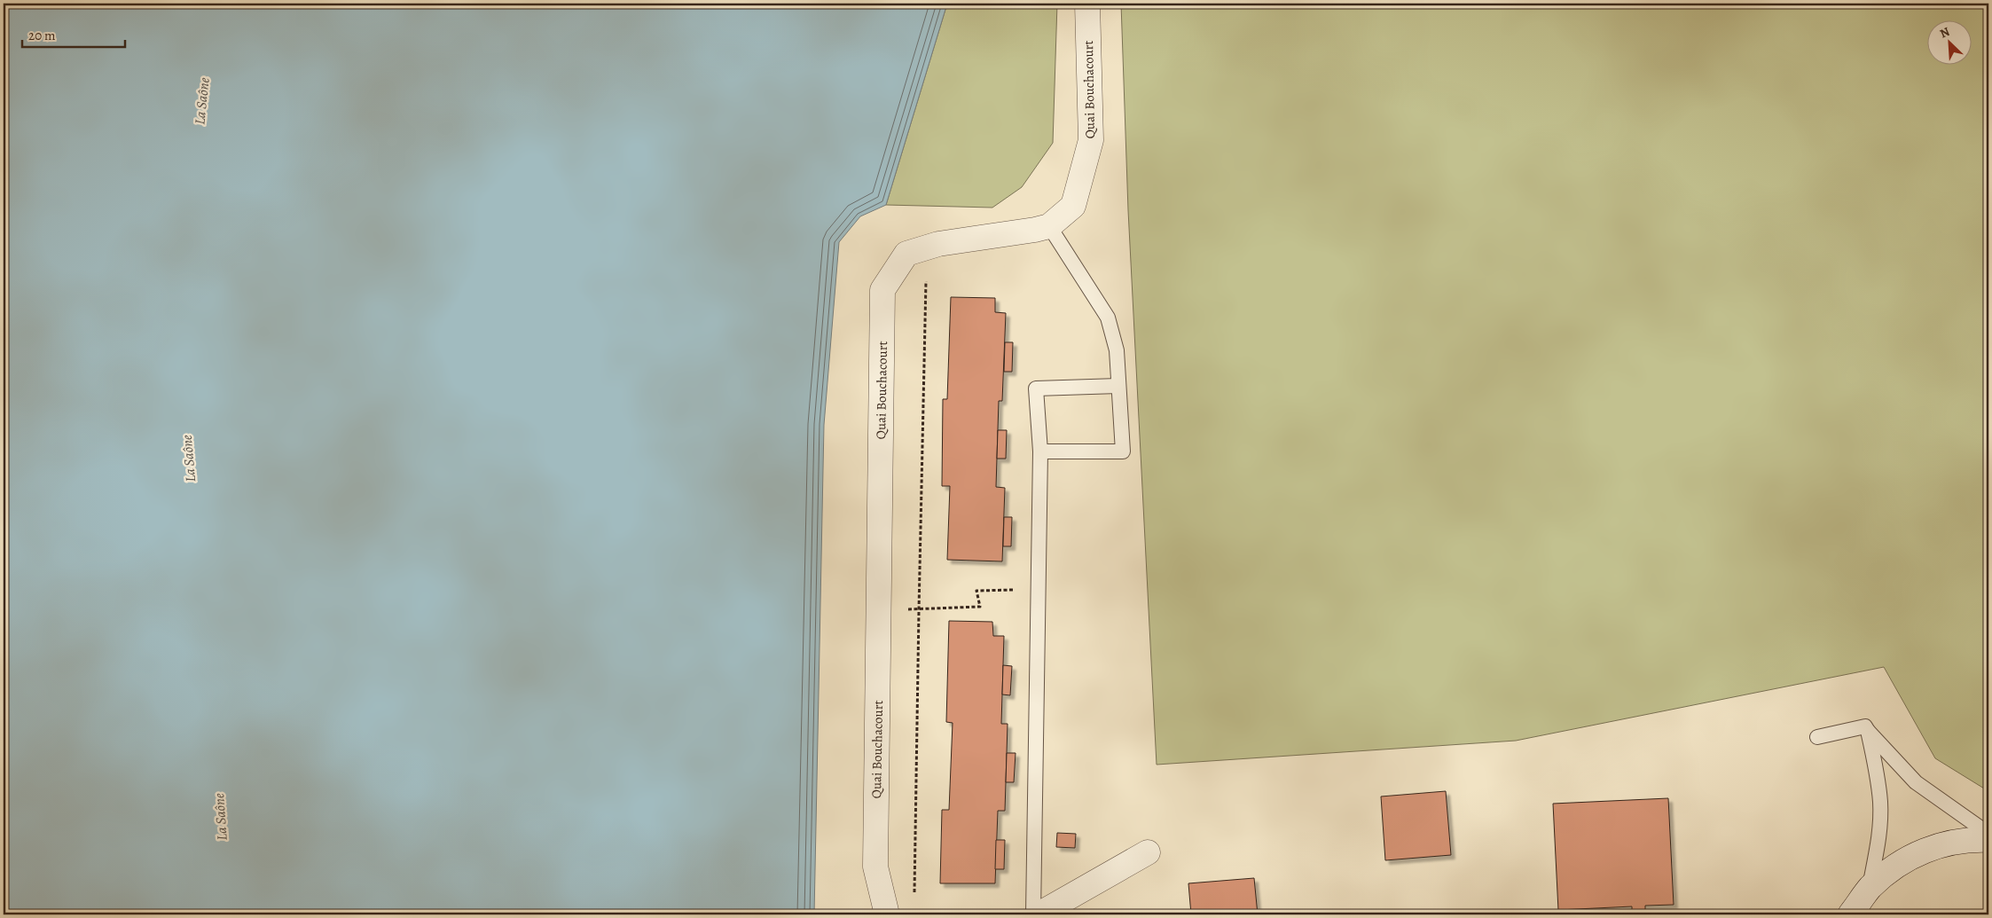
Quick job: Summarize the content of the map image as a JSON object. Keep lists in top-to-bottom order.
{
  "streets": {
    "street": ["Quai Bouchacourt"]
  },
  "water": ["La Saône"],
  "scale_bar": "20 m",
  "north": "top left"
}
